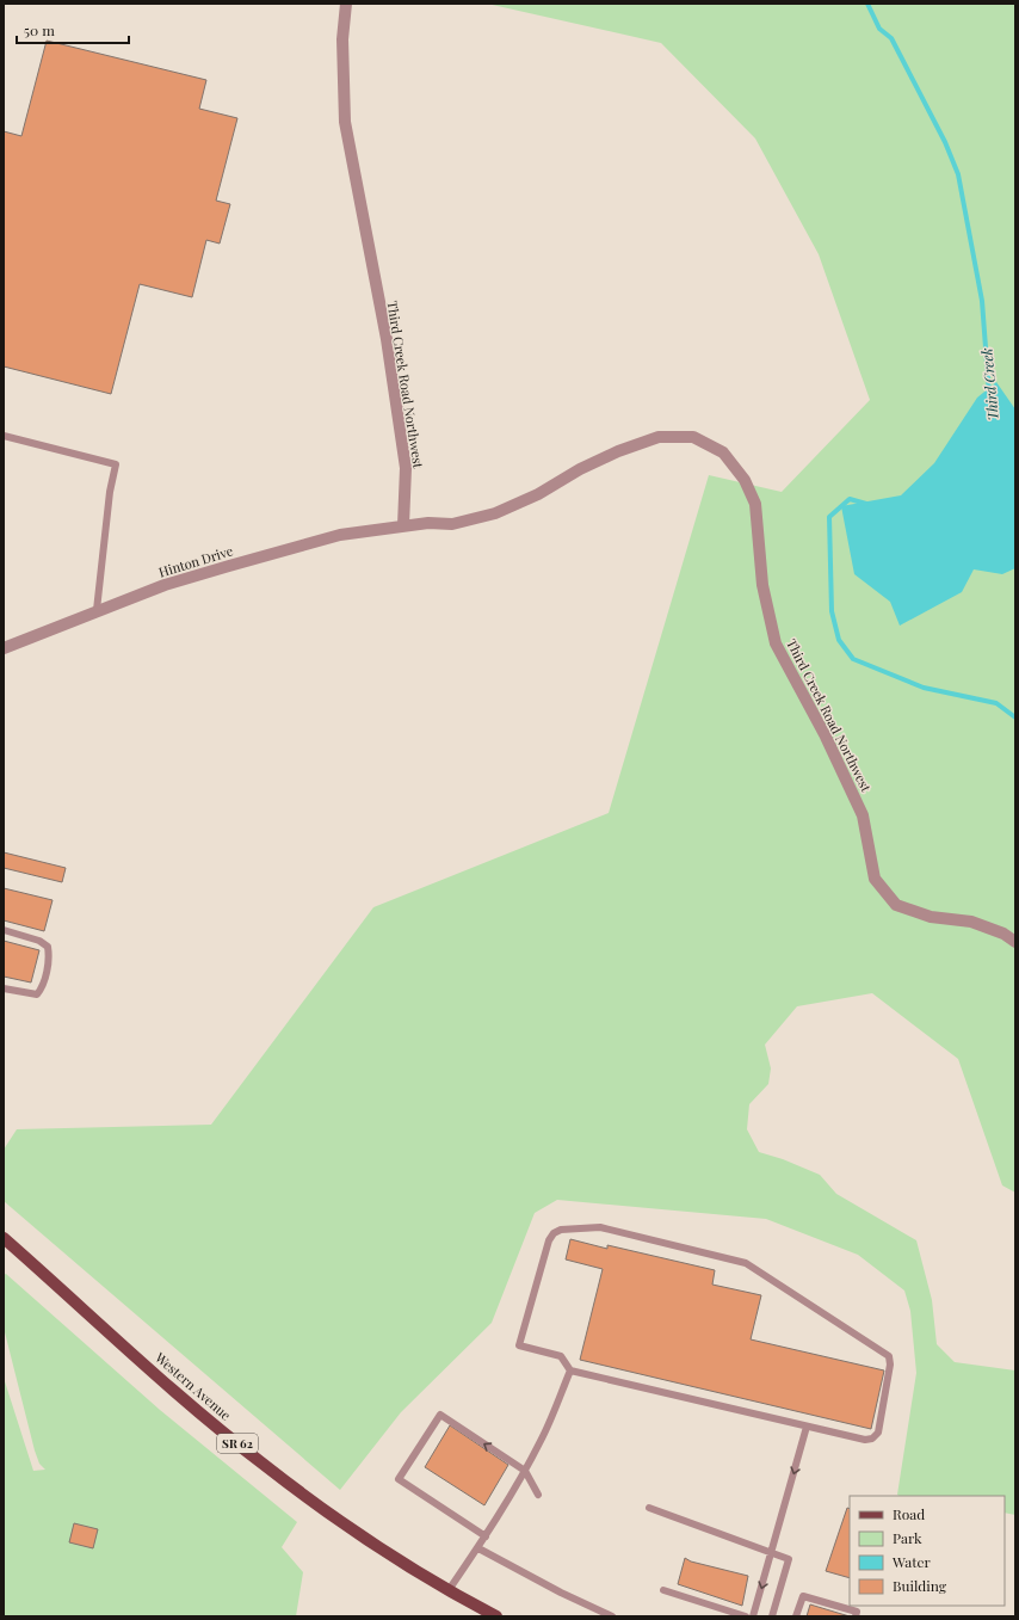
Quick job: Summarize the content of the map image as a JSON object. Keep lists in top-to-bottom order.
{
  "streets": {
    "main road": ["Western Avenue", "SR 62"],
    "street": ["Third Creek Road Northwest", "Hinton Drive"]
  },
  "crossings": [
    ["Third Creek Road Northwest", "Hinton Drive"]
  ],
  "water": ["Third Creek"],
  "legend": [
    "Road",
    "Park",
    "Water",
    "Building"
  ],
  "scale_bar": "50 m"
}
